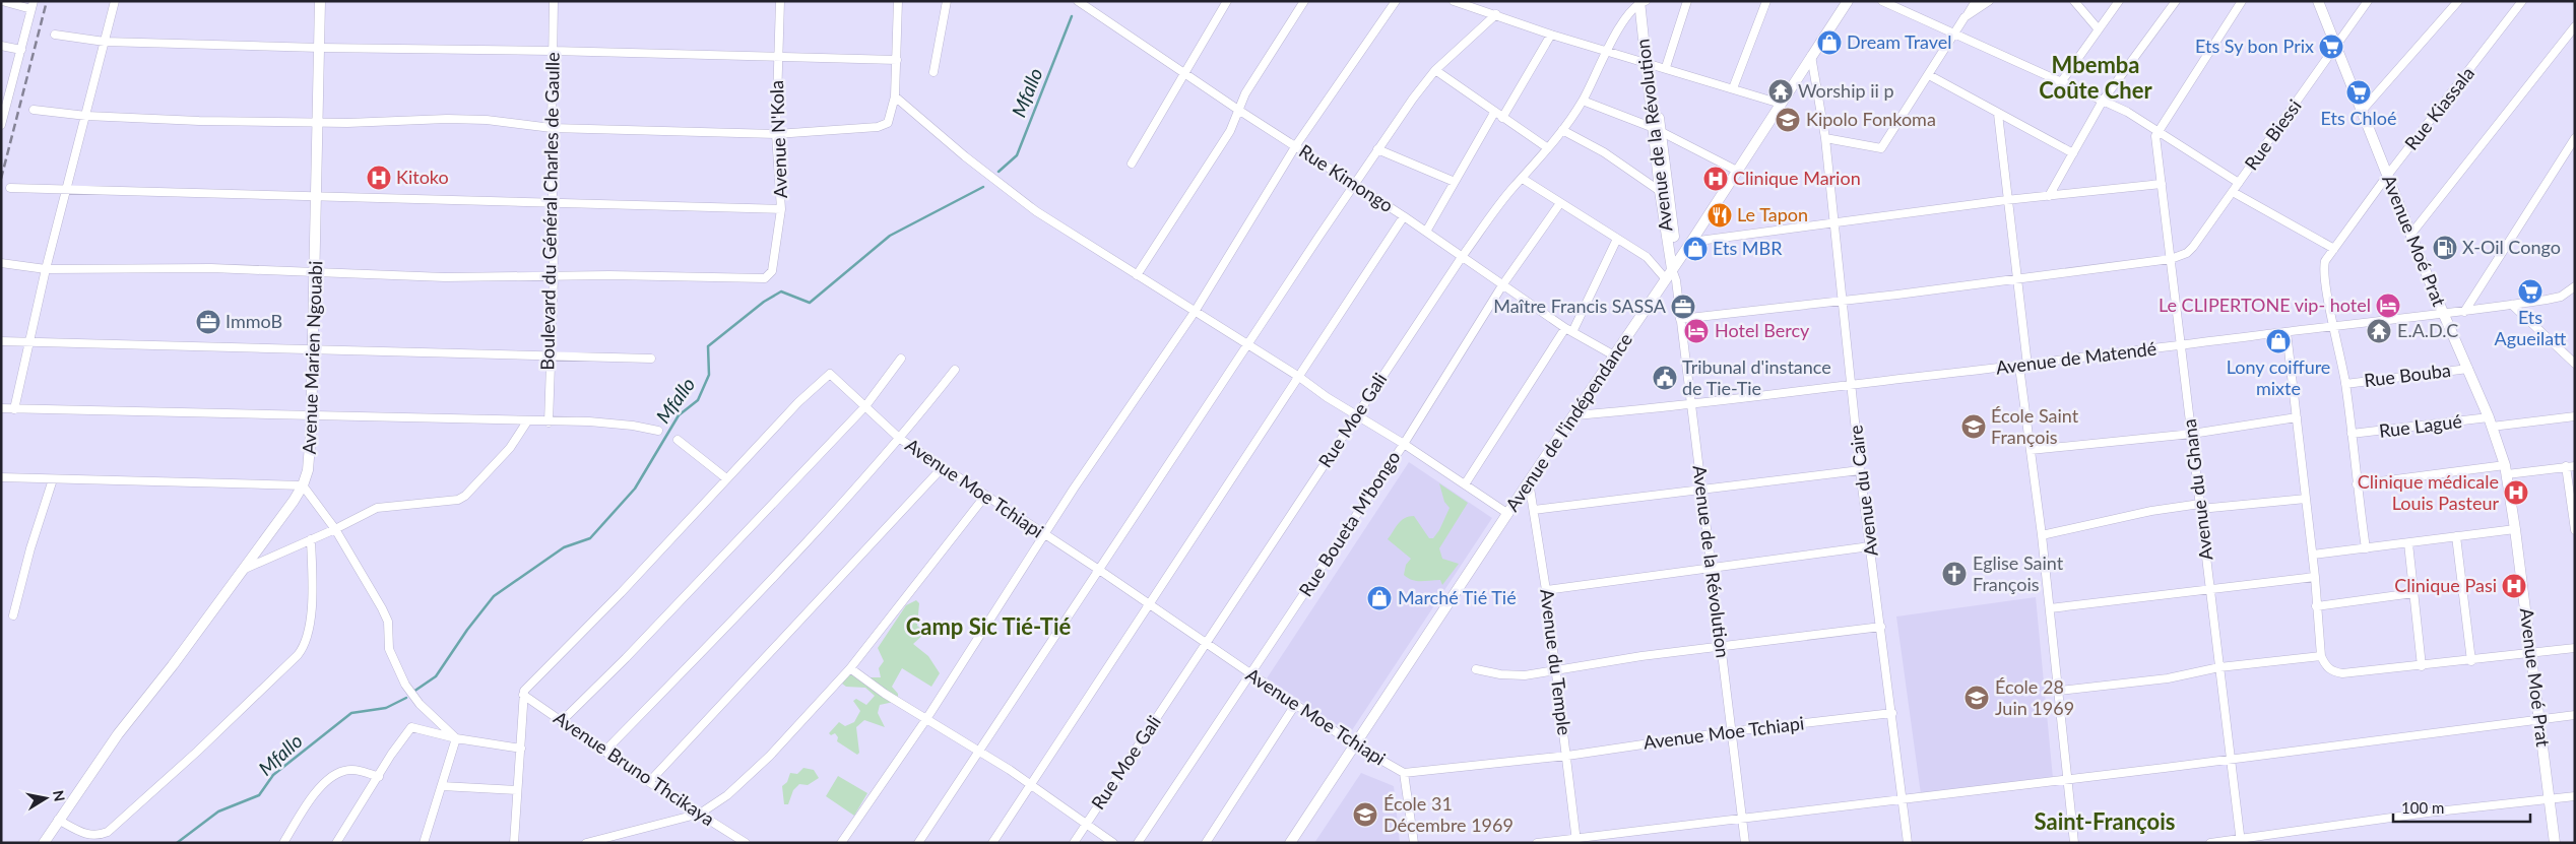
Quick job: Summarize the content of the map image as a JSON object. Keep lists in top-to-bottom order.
{
  "streets": {
    "street": [
      "Rue Kiassala",
      "Avenue de la Révolution",
      "Rue Biessi",
      "Avenue N'Kola",
      "Rue Kimongo",
      "Boulevard du Général Charles de Gaulle",
      "Avenue Moé Prat",
      "Avenue Marien Ngouabi",
      "Avenue de Matendé",
      "Rue Bouba",
      "Rue Moe Gali",
      "Avenue de l'indépendance",
      "Rue Lagué",
      "Avenue Moe Tchiapi",
      "Avenue du Ghana",
      "Avenue du Caire",
      "Rue Boueta M'bongo",
      "Avenue du Temple",
      "Avenue Bruno Thcikaya"
    ]
  },
  "crossings": [
    ["Rue Kiassala", "Avenue Moé Prat"],
    ["Rue Kiassala", "Avenue de Matendé"],
    ["Rue Kiassala", "Rue Bouba"],
    ["Rue Kiassala", "Rue Lagué"],
    ["Avenue de la Révolution", "Avenue de Matendé"],
    ["Avenue de la Révolution", "Rue Moe Gali"],
    ["Avenue de la Révolution", "Avenue de l'indépendance"],
    ["Avenue de la Révolution", "Avenue Moe Tchiapi"],
    ["Rue Biessi", "Avenue Moé Prat"],
    ["Rue Biessi", "Avenue du Ghana"],
    ["Avenue N'Kola", "Boulevard du Général Charles de Gaulle"],
    ["Rue Kimongo", "Rue Moe Gali"],
    ["Rue Kimongo", "Avenue de l'indépendance"],
    ["Rue Kimongo", "Rue Boueta M'bongo"],
    ["Avenue Moé Prat", "Avenue de Matendé"],
    ["Avenue Moé Prat", "Rue Bouba"],
    ["Avenue Moé Prat", "Rue Lagué"],
    ["Avenue de Matendé", "Avenue de l'indépendance"],
    ["Avenue de Matendé", "Avenue du Ghana"],
    ["Avenue de Matendé", "Avenue du Caire"],
    ["Rue Moe Gali", "Avenue Moe Tchiapi"],
    ["Avenue de l'indépendance", "Avenue Moe Tchiapi"],
    ["Avenue de l'indépendance", "Avenue du Caire"],
    ["Avenue de l'indépendance", "Avenue du Temple"],
    ["Avenue Moe Tchiapi", "Avenue du Caire"],
    ["Avenue Moe Tchiapi", "Rue Boueta M'bongo"],
    ["Avenue Moe Tchiapi", "Avenue du Temple"]
  ],
  "districts": ["Mbemba Coûte Cher", "Camp Sic Tié-Tié", "Saint-François"],
  "water": ["Mfallo"],
  "places": {
    "shop": [
      "Dream Travel",
      "Ets MBR",
      "Lony coiffure mixte",
      "Marché Tié Tié"
    ],
    "supermarket": ["Ets Sy bon Prix", "Ets Chloé", "Ets Agueilatt"],
    "temple": ["Worship ii p", "E.A.D.C"],
    "school or university": [
      "Kipolo Fonkoma",
      "École Saint François",
      "École 28 Juin 1969",
      "École 31 Décembre 1969"
    ],
    "hospital": [
      "Kitoko",
      "Clinique Marion",
      "Clinique médicale Louis Pasteur",
      "Clinique Pasi"
    ],
    "restaurant": ["Le Tapon"],
    "fuel station": ["X-Oil Congo"],
    "hotel": ["Le CLIPERTONE vip- hotel", "Hotel Bercy"],
    "office": ["Maître Francis SASSA", "ImmoB"],
    "public building": ["Tribunal d'instance de Tie-Tie"],
    "church": ["Eglise Saint François"]
  },
  "scale_bar": "100 m",
  "north": "right"
}
